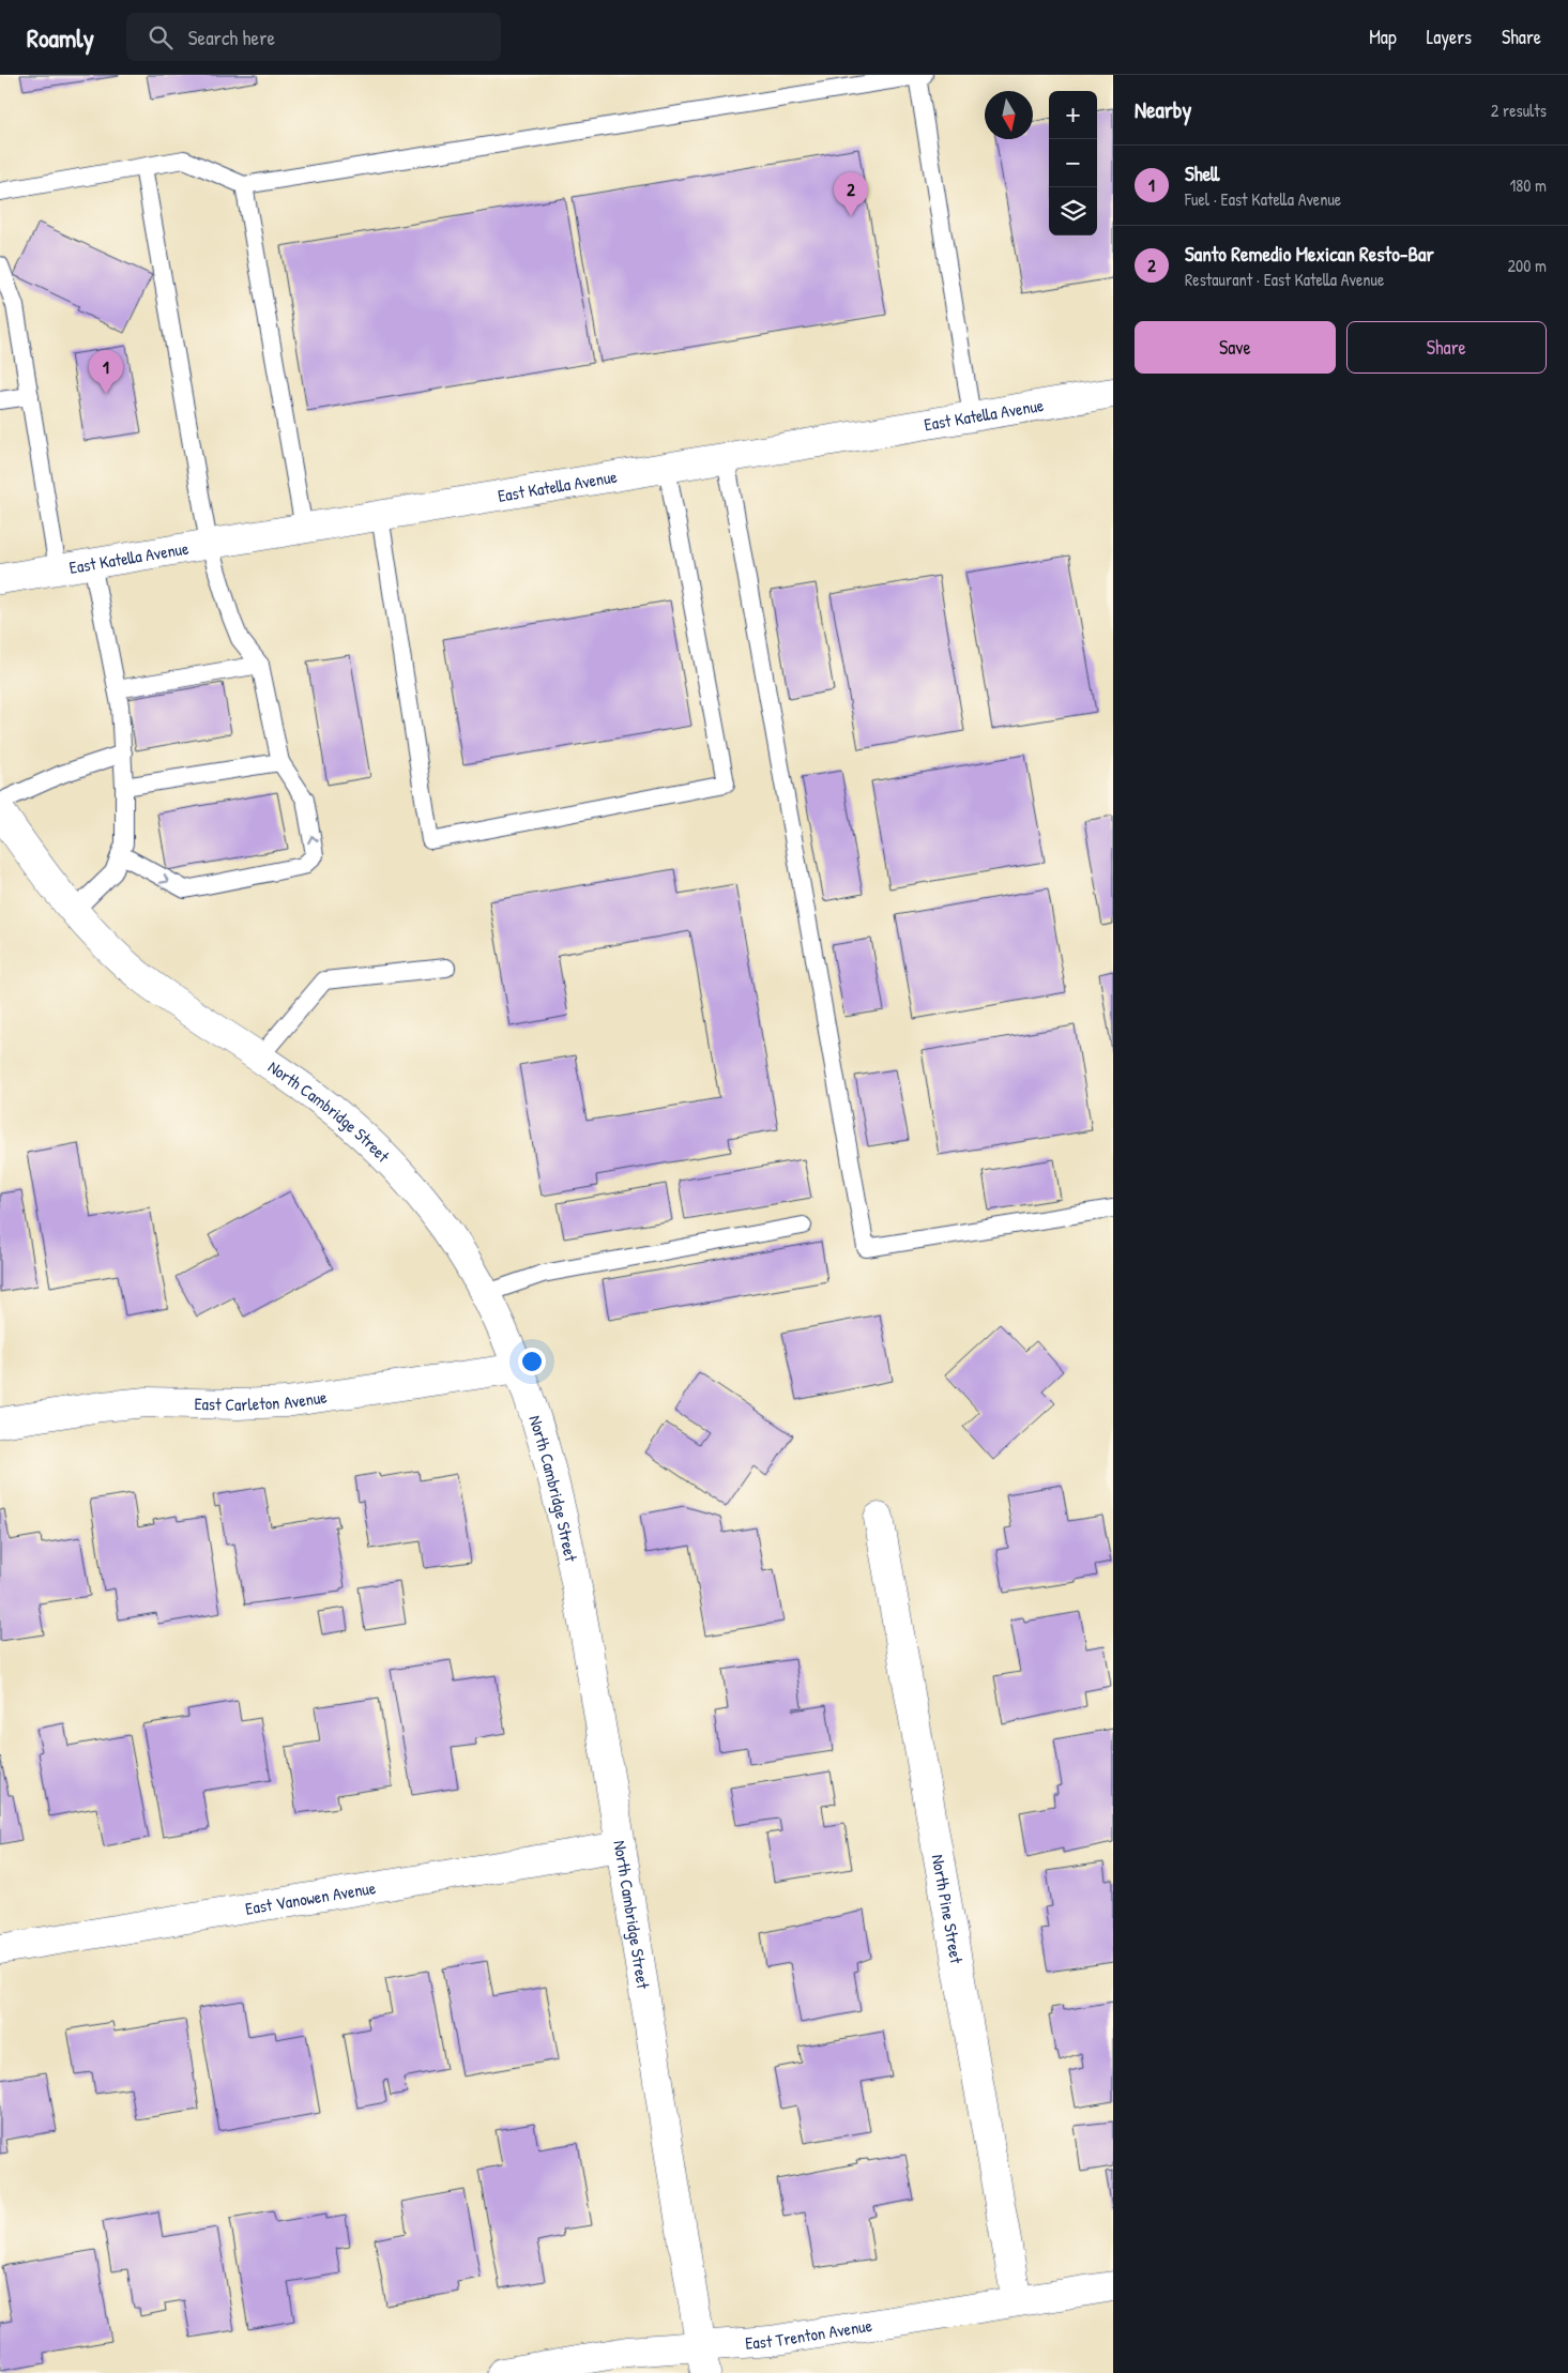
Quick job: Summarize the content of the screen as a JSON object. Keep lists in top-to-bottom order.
{
  "streets": {
    "street": [
      "East Katella Avenue",
      "North Cambridge Street",
      "East Carleton Avenue",
      "East Vanowen Avenue",
      "North Pine Street",
      "East Trenton Avenue"
    ]
  },
  "crossings": [
    ["North Cambridge Street", "East Carleton Avenue"],
    ["North Cambridge Street", "East Vanowen Avenue"],
    ["North Cambridge Street", "East Trenton Avenue"],
    ["North Pine Street", "East Trenton Avenue"]
  ],
  "north": "bottom",
  "page": {
    "header": "Roamly",
    "search": "Search here",
    "nav": ["Map", "Layers", "Share"],
    "heading": ["Nearby", "2 results"],
    "map_buttons": ["+", "−"],
    "list": [
      {
        "mark": "1",
        "name": "Shell",
        "note": "Fuel · East Katella Avenue",
        "value": "180 m"
      },
      {
        "mark": "2",
        "name": "Santo Remedio Mexican Resto-Bar",
        "note": "Restaurant · East Katella Avenue",
        "value": "200 m"
      }
    ],
    "pins": ["2", "1"],
    "buttons": ["Save", "Share"]
  }
}
